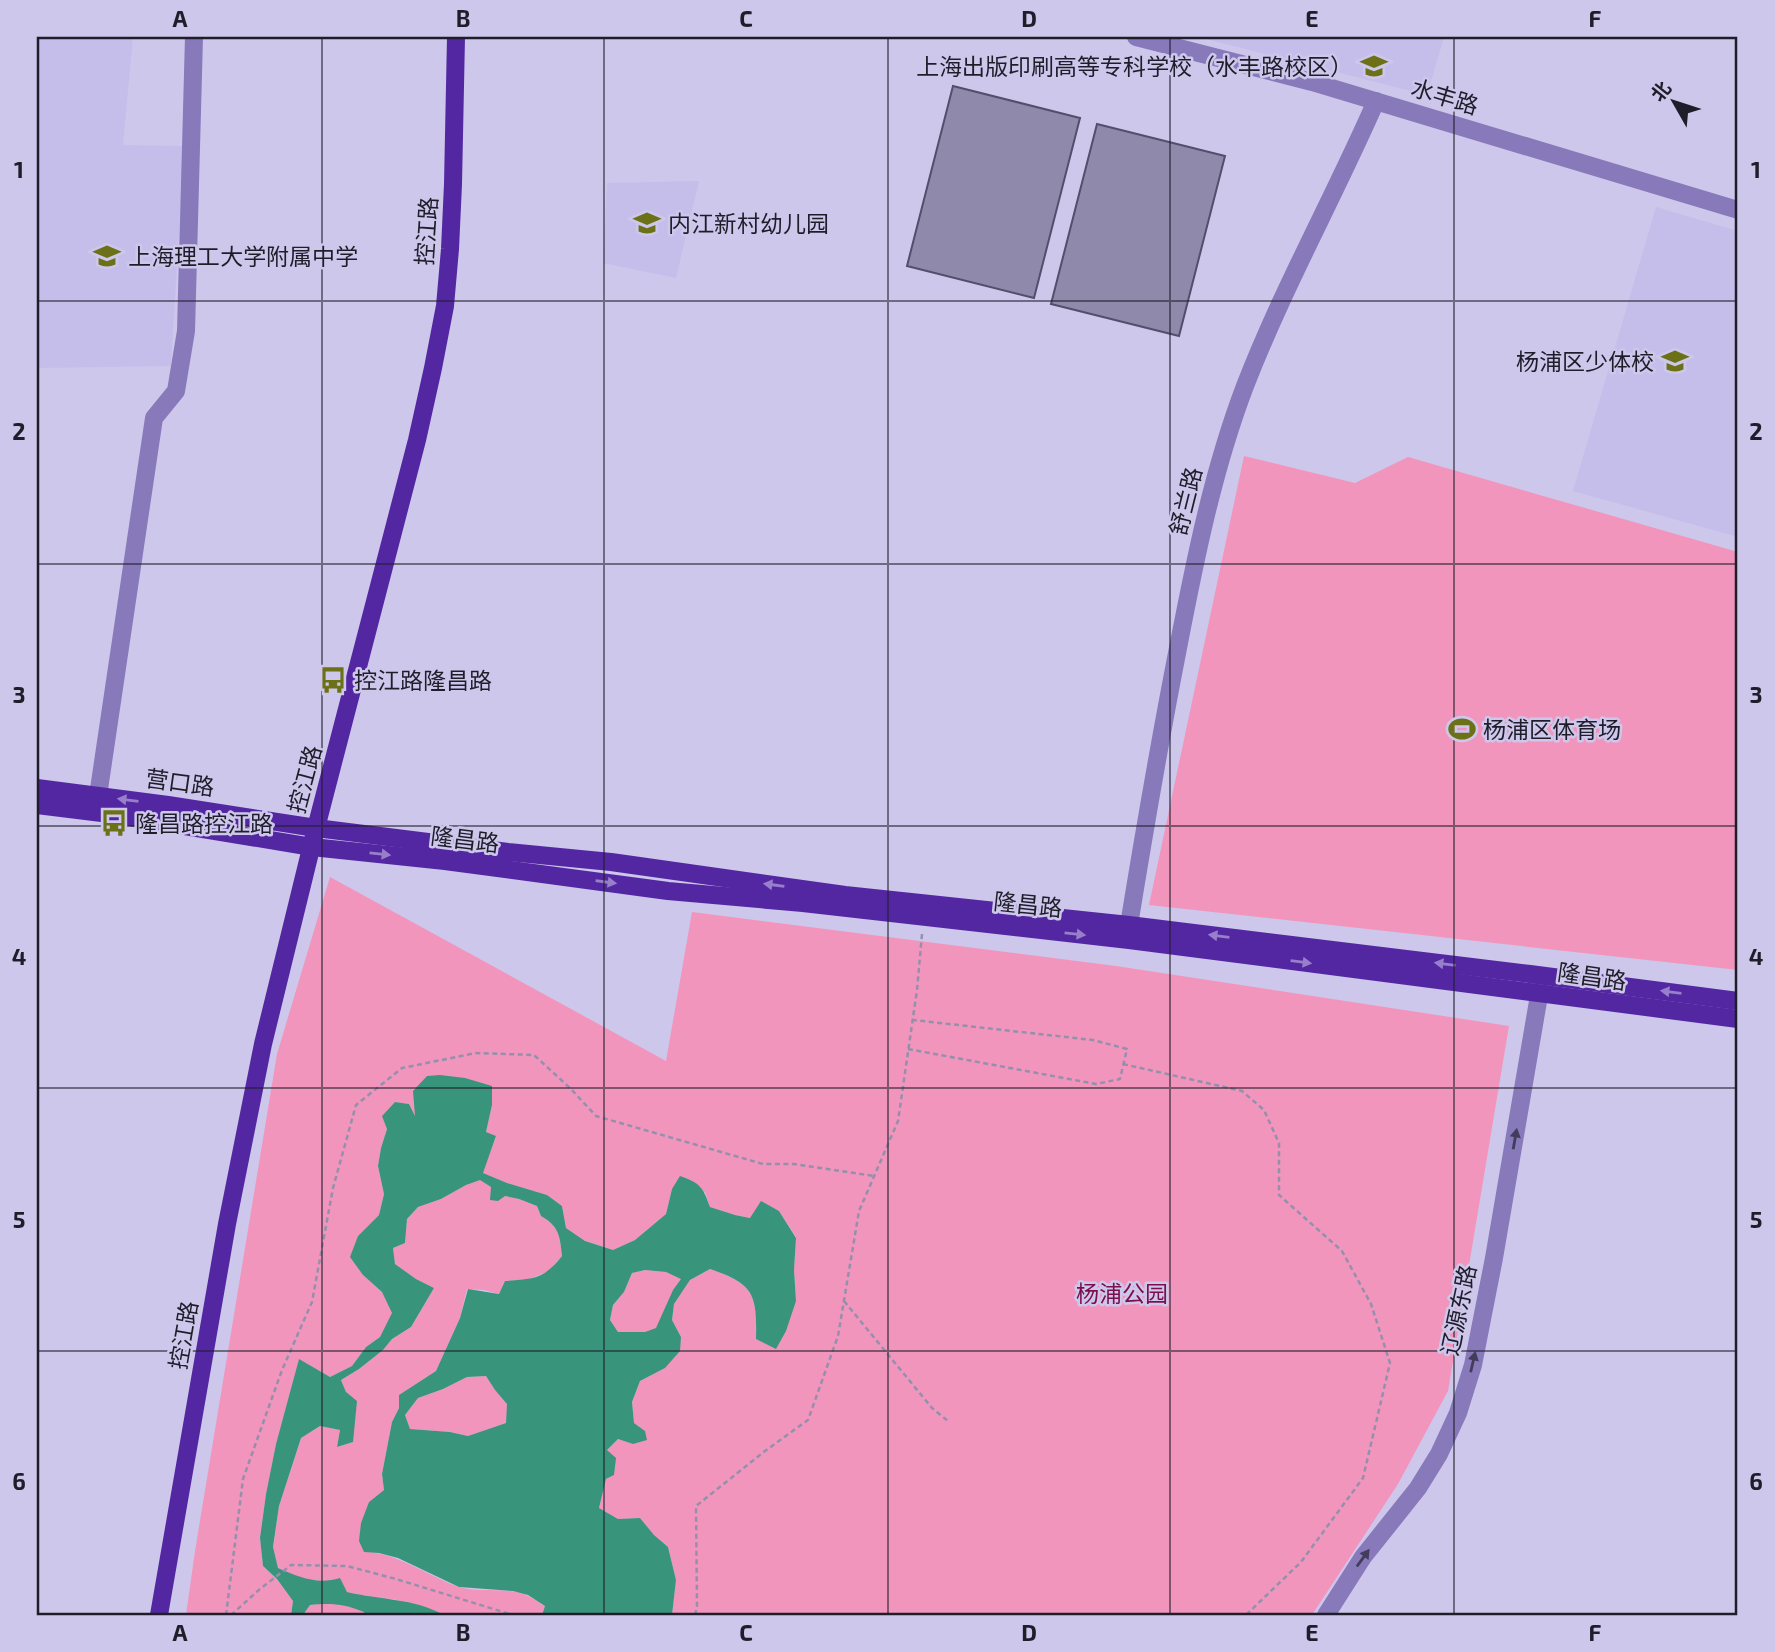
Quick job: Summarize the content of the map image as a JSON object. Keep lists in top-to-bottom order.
{
  "streets": {
    "main road": ["控江路", "营口路", "隆昌路"],
    "street": ["水丰路", "舒兰路", "辽源东路"]
  },
  "crossings": [
    ["水丰路", "舒兰路"],
    ["控江路", "营口路"],
    ["控江路", "隆昌路"],
    ["舒兰路", "隆昌路"],
    ["营口路", "隆昌路"],
    ["隆昌路", "辽源东路"]
  ],
  "one_way": ["辽源东路"],
  "parks": ["杨浦公园"],
  "places": {
    "school or university": [
      "上海出版印刷高等专科学校（水丰路校区）",
      "内江新村幼儿园",
      "上海理工大学附属中学",
      "杨浦区少体校"
    ],
    "bus stop": ["控江路隆昌路", "隆昌路控江路"],
    "sports": ["杨浦区体育场"]
  },
  "north": "top left",
  "grid": {
    "columns": [
      "A",
      "B",
      "C",
      "D",
      "E",
      "F"
    ],
    "rows": [
      "1",
      "2",
      "3",
      "4",
      "5",
      "6"
    ]
  }
}
